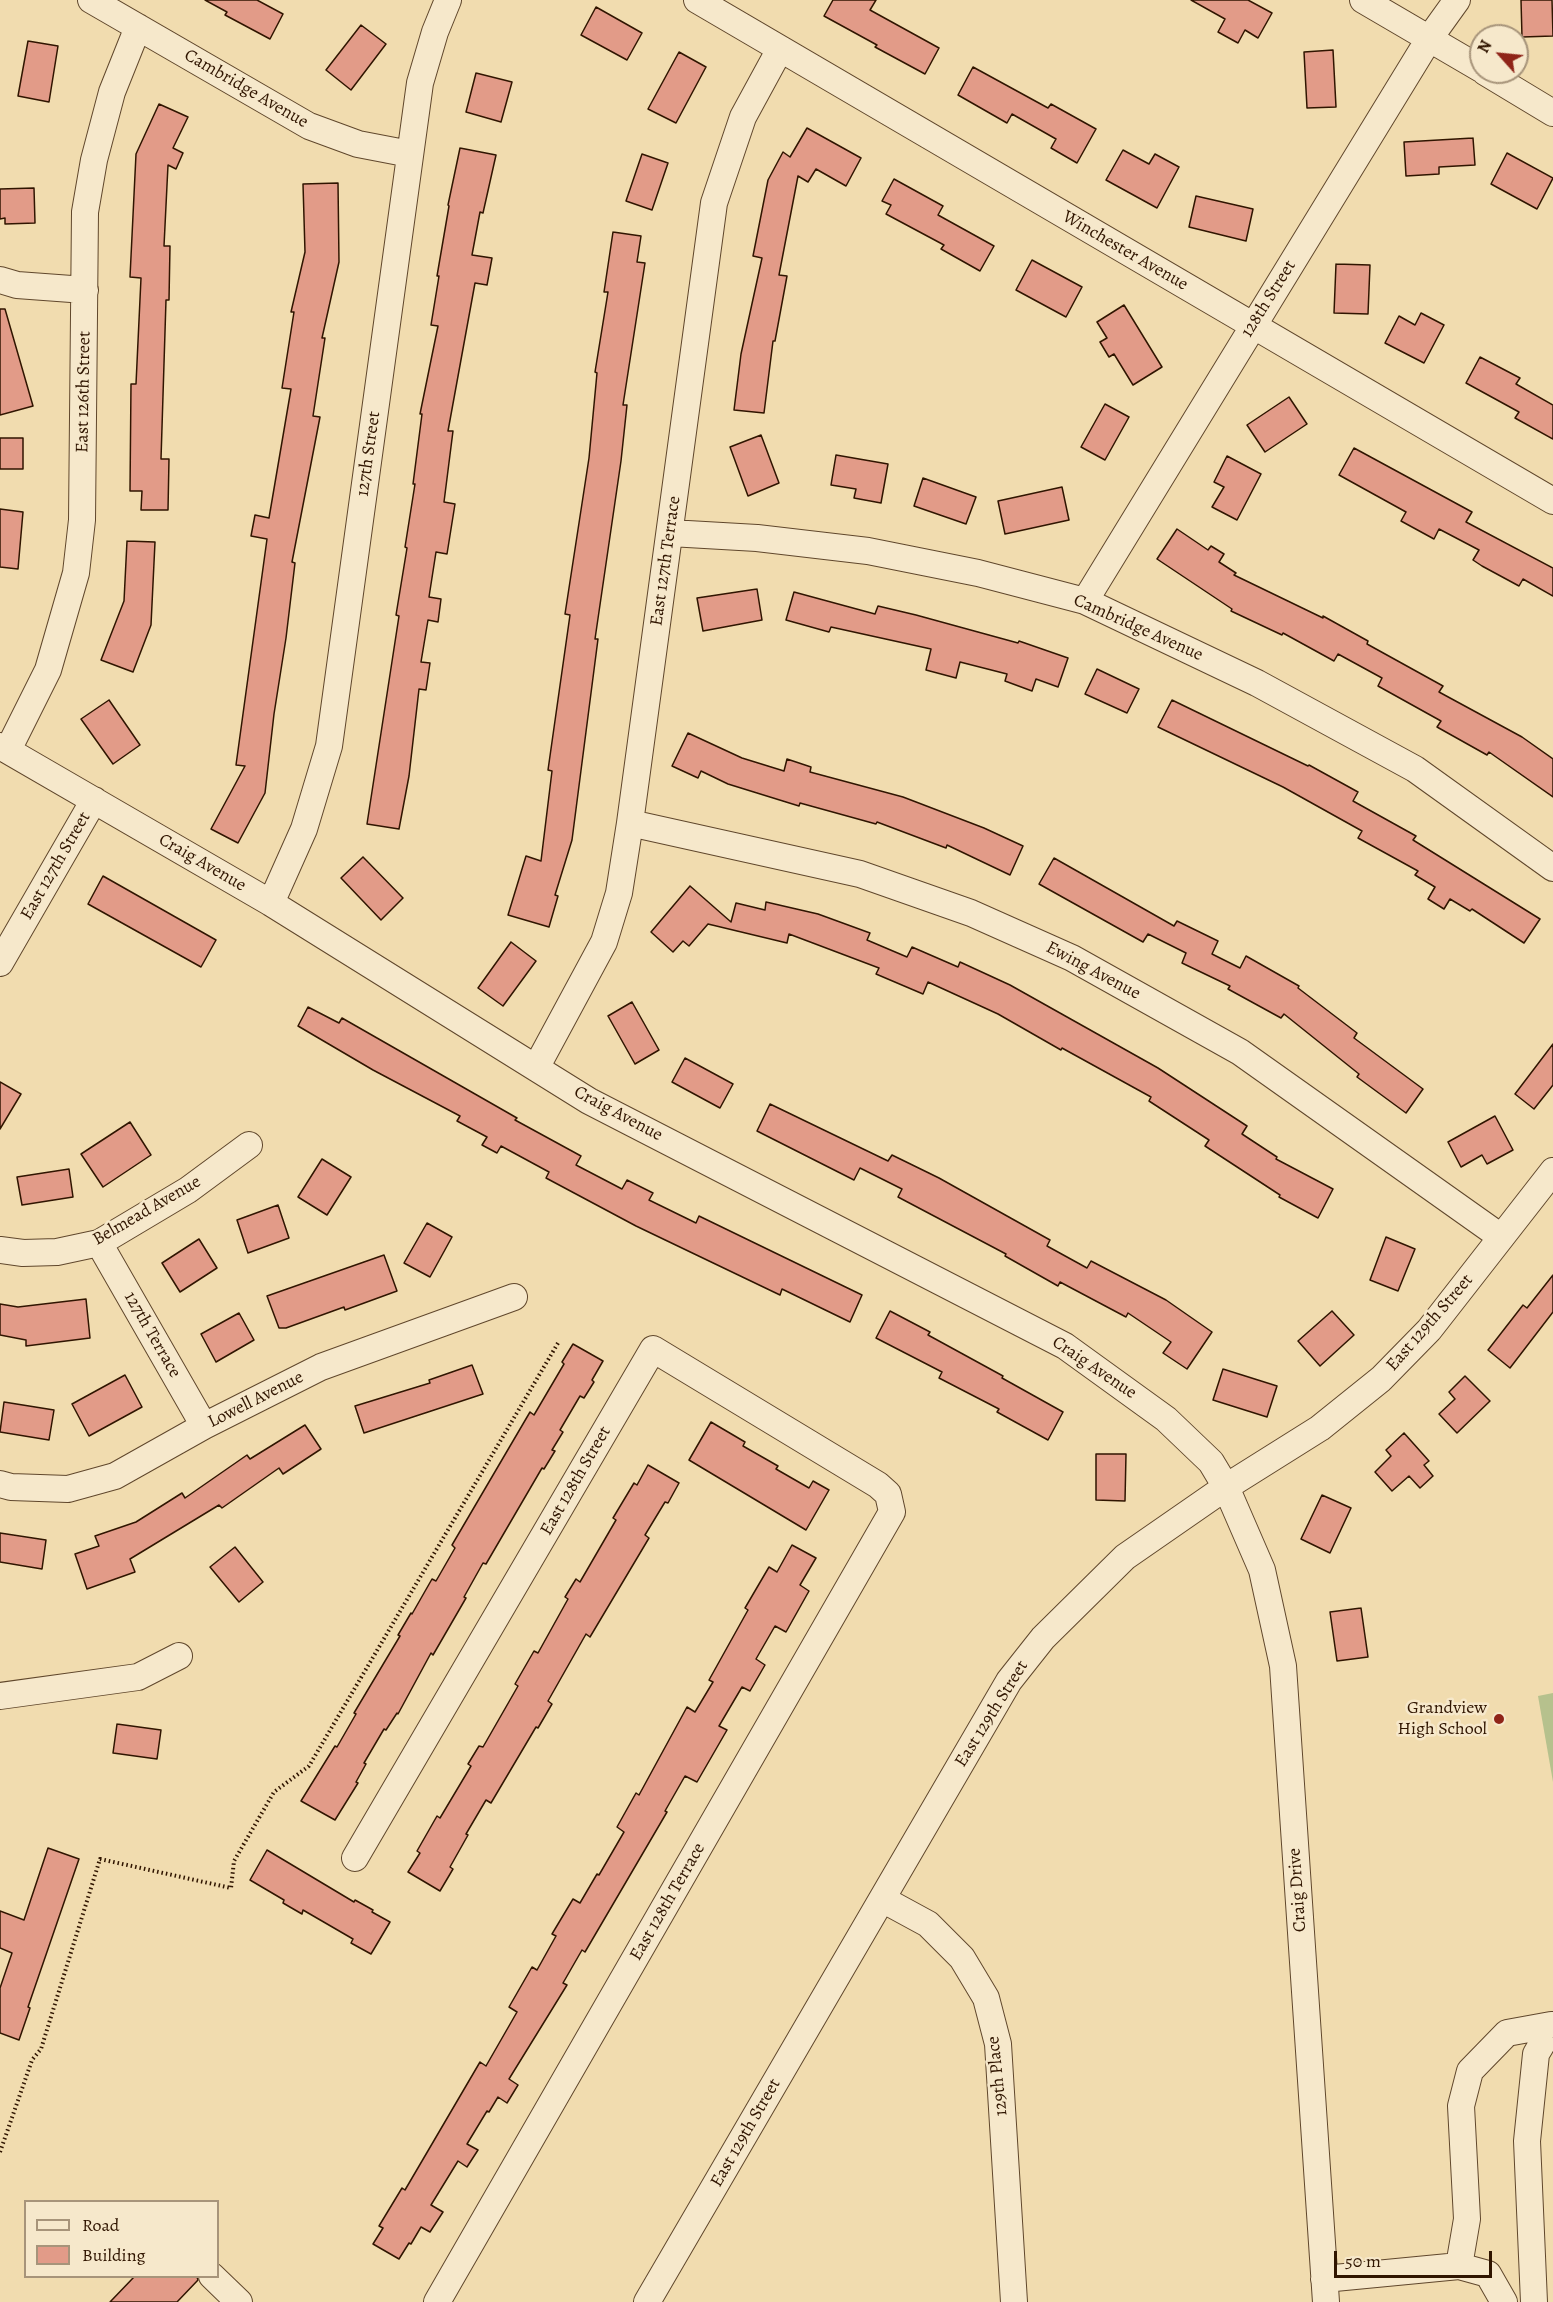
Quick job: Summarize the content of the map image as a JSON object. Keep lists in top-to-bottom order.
{
  "streets": {
    "street": [
      "Cambridge Avenue",
      "Winchester Avenue",
      "128th Street",
      "East 126th Street",
      "127th Street",
      "East 127th Terrace",
      "Craig Avenue",
      "East 127th Street",
      "Ewing Avenue",
      "Belmead Avenue",
      "East 129th Street",
      "127th Terrace",
      "Lowell Avenue",
      "East 128th Street",
      "Craig Drive",
      "East 128th Terrace",
      "129th Place"
    ]
  },
  "crossings": [
    ["Cambridge Avenue", "128th Street"],
    ["Cambridge Avenue", "East 126th Street"],
    ["Cambridge Avenue", "127th Street"],
    ["Cambridge Avenue", "East 127th Terrace"],
    ["Winchester Avenue", "128th Street"],
    ["Winchester Avenue", "East 127th Terrace"],
    ["East 126th Street", "Craig Avenue"],
    ["127th Street", "Craig Avenue"],
    ["East 127th Terrace", "Craig Avenue"],
    ["East 127th Terrace", "Ewing Avenue"],
    ["Craig Avenue", "East 127th Street"],
    ["Craig Avenue", "East 129th Street"],
    ["Craig Avenue", "Craig Drive"],
    ["Ewing Avenue", "East 129th Street"],
    ["Belmead Avenue", "127th Terrace"],
    ["East 129th Street", "Craig Drive"],
    ["East 129th Street", "129th Place"],
    ["127th Terrace", "Lowell Avenue"],
    ["East 128th Street", "East 128th Terrace"]
  ],
  "places": ["Grandview High School"],
  "legend": ["Road", "Building"],
  "scale_bar": "50 m",
  "north": "top left"
}
